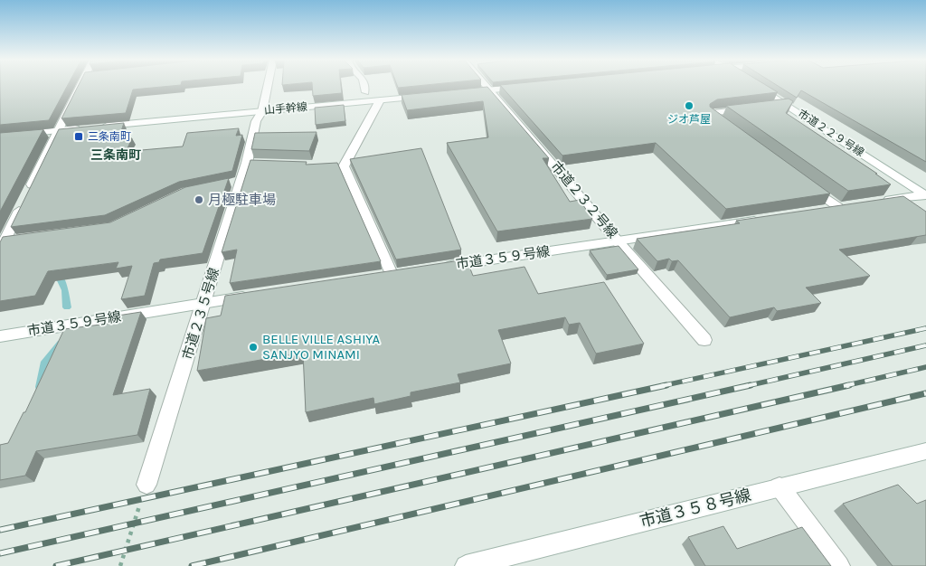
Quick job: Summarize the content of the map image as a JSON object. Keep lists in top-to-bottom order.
{
  "streets": {
    "street": [
      "山手幹線",
      "市道２２９号線",
      "市道２３２号線",
      "市道３５９号線",
      "市道２３５号線",
      "市道３５８号線"
    ]
  },
  "crossings": [
    ["山手幹線", "市道２３５号線"],
    ["市道２３２号線", "市道３５９号線"],
    ["市道３５９号線", "市道２３５号線"]
  ],
  "districts": ["三条南町"],
  "places": {
    "other": ["ジオ芦屋", "月極駐車場", "BELLE VILLE ASHIYA SANJYO MINAMI"],
    "transit": ["三条南町"]
  }
}
